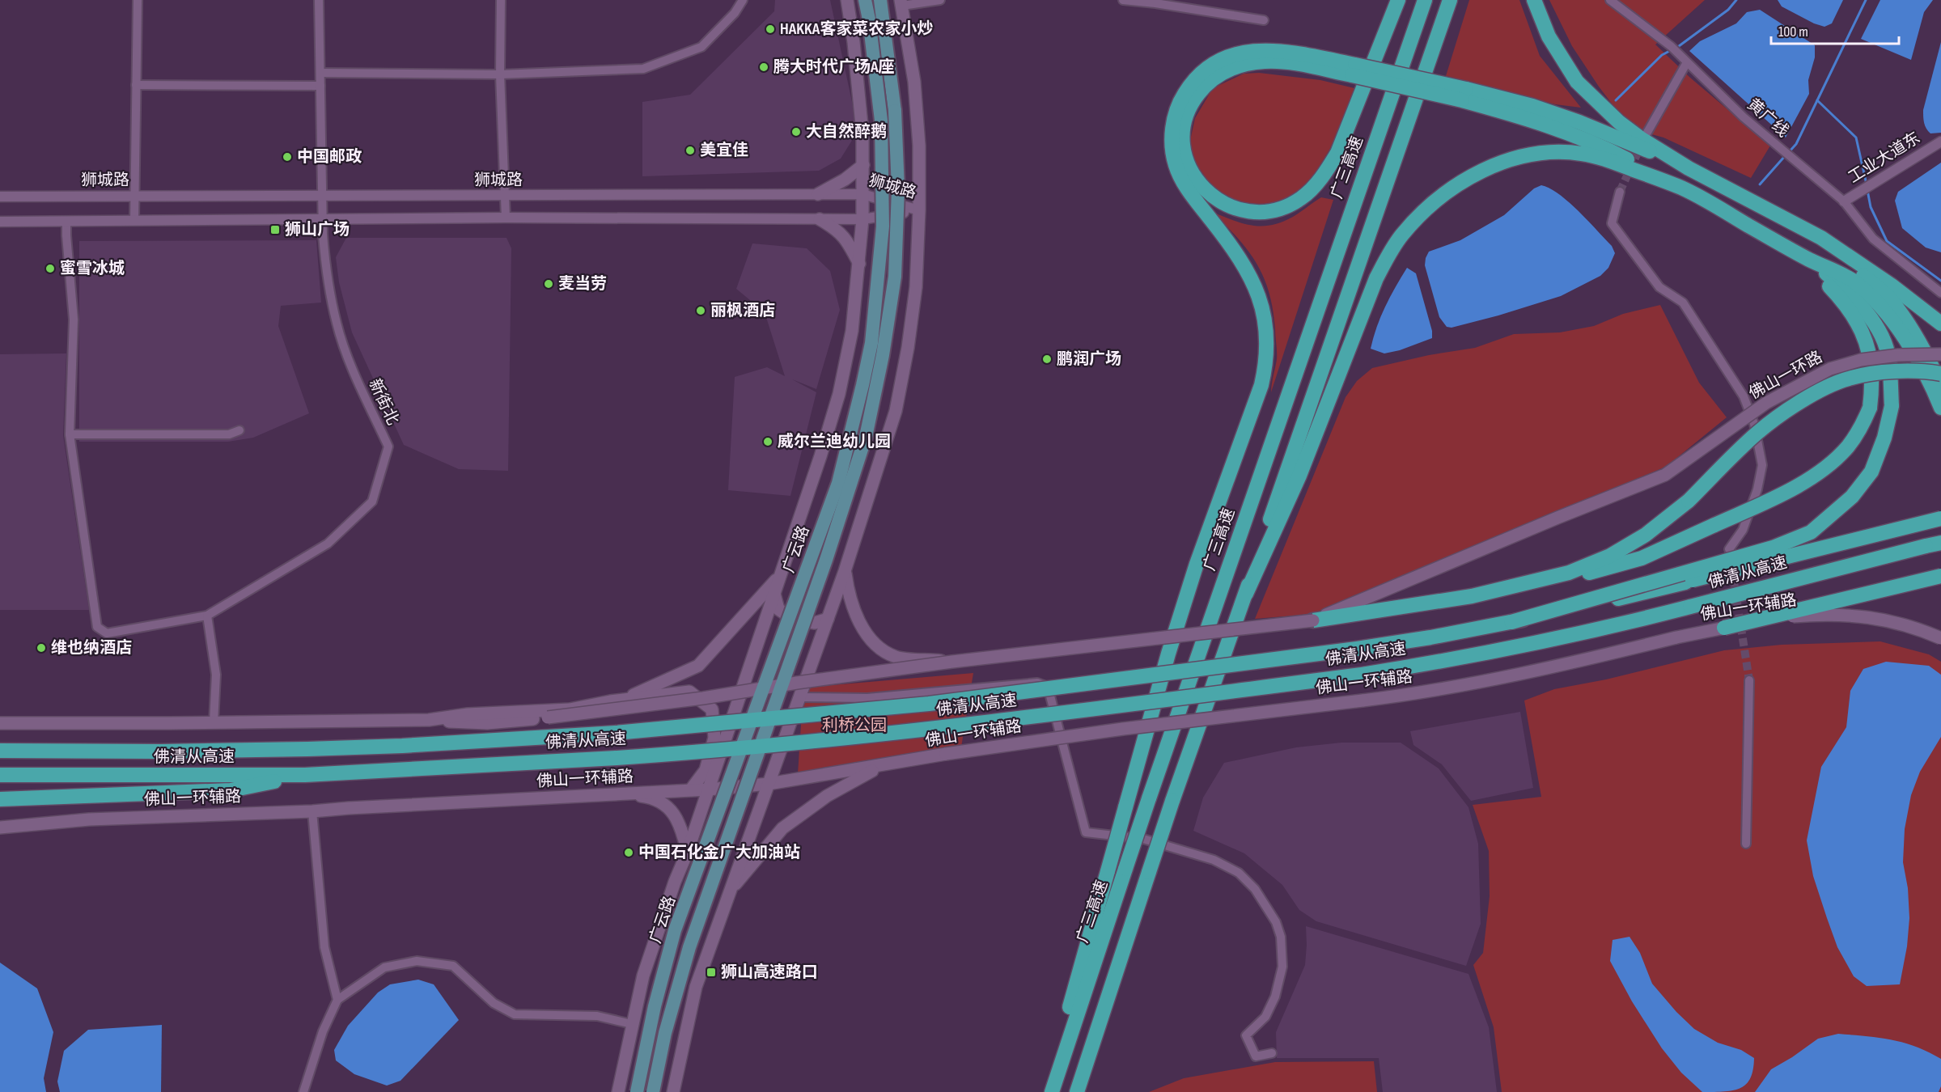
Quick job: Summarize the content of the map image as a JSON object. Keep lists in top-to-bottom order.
{
  "streets": {
    "highway": ["广三高速", "佛清从高速"],
    "main road": ["佛山一环路", "广云路", "佛山一环辅路"],
    "street": [
      "黄广线",
      "工业大道东",
      "狮城路",
      "新街北"
    ]
  },
  "crossings": [
    ["黄广线", "工业大道东"],
    ["狮城路", "新街北"],
    ["狮城路", "广云路"],
    ["广云路", "佛山一环辅路"]
  ],
  "parks": ["利桥公园"],
  "places": {
    "other": [
      "HAKKA客家菜农家小炒",
      "腾大时代广场A座",
      "大自然醉鹅",
      "美宜佳",
      "中国邮政",
      "蜜雪冰城",
      "麦当劳",
      "丽枫酒店",
      "鹏润广场",
      "威尔兰迪幼儿园",
      "维也纳酒店",
      "中国石化金广大加油站"
    ],
    "transit": ["狮山广场", "狮山高速路口"]
  },
  "scale_bar": "100 m"
}
